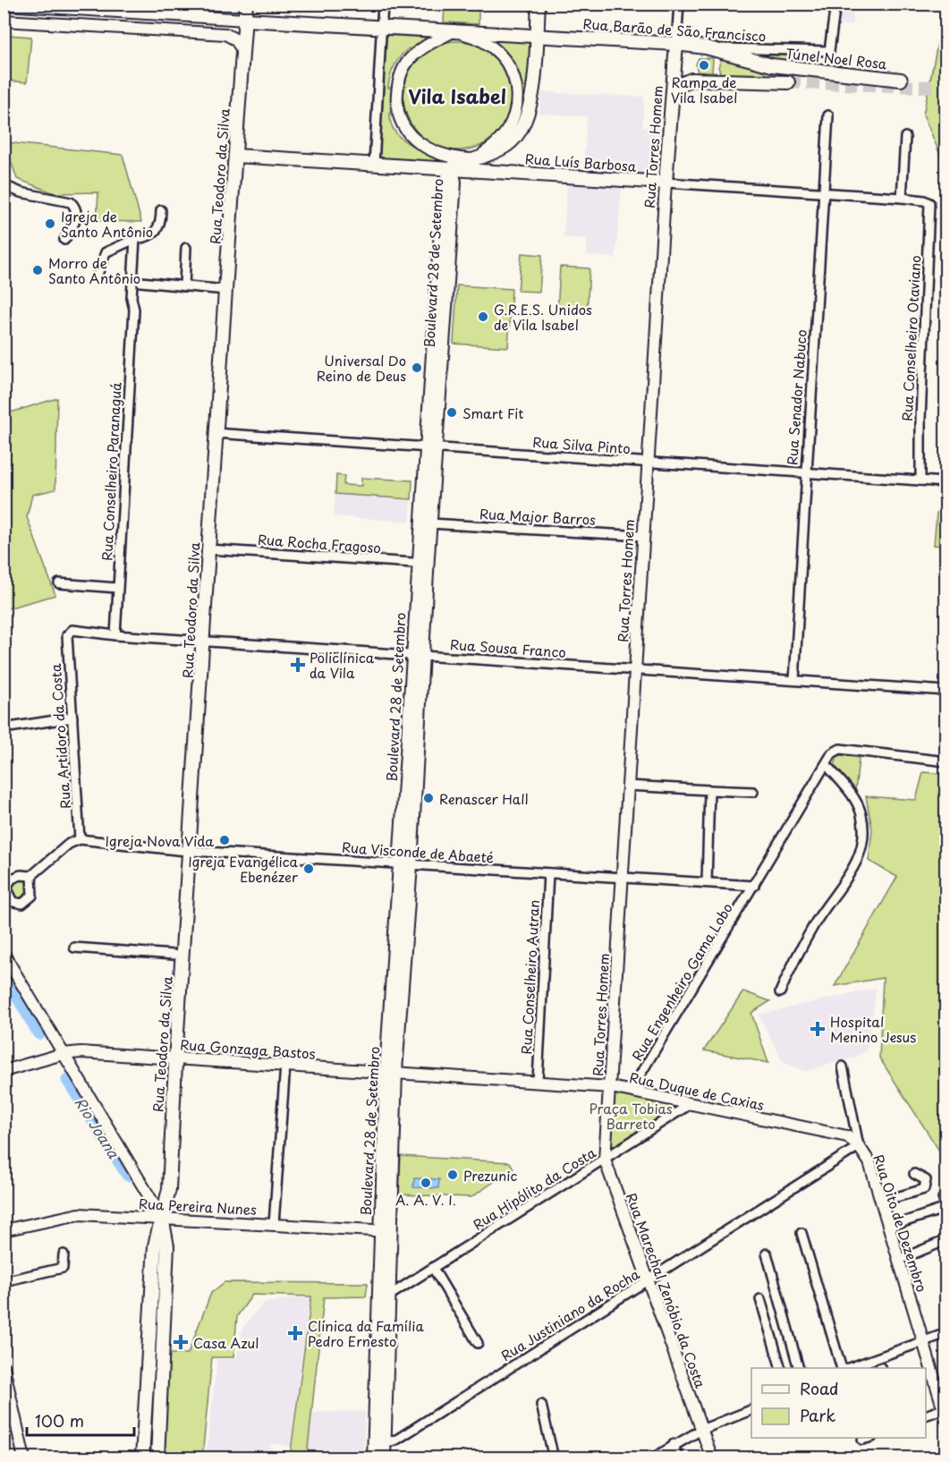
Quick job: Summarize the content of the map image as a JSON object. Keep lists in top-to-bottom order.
{
  "streets": {
    "main road": [
      "Rua Barão de São Francisco",
      "Túnel Noel Rosa",
      "Rua Torres Homem",
      "Rua Luís Barbosa",
      "Rua Teodoro da Silva",
      "Boulevard 28 de Setembro"
    ],
    "street": [
      "Rua Conselheiro Otaviano",
      "Rua Senador Nabuco",
      "Rua Silva Pinto",
      "Rua Conselheiro Paranaguá",
      "Rua Major Barros",
      "Rua Rocha Fragoso",
      "Rua Sousa Franco",
      "Rua Artidoro da Costa",
      "Rua Visconde de Abaeté",
      "Rua Conselheiro Autran",
      "Rua Engenheiro Gama Lobo",
      "Rua Gonzaga Bastos",
      "Rua Duque de Caxias",
      "Rua Hipólito da Costa",
      "Rua Pereira Nunes",
      "Rua Oito de Dezembro",
      "Rua Marechal Zenóbio da Costa",
      "Rua Justiniano da Rocha"
    ]
  },
  "crossings": [
    ["Rua Barão de São Francisco", "Túnel Noel Rosa"],
    ["Rua Barão de São Francisco", "Rua Torres Homem"],
    ["Rua Barão de São Francisco", "Rua Teodoro da Silva"],
    ["Rua Torres Homem", "Rua Luís Barbosa"],
    ["Rua Torres Homem", "Rua Silva Pinto"],
    ["Rua Torres Homem", "Rua Major Barros"],
    ["Rua Torres Homem", "Rua Sousa Franco"],
    ["Rua Torres Homem", "Rua Visconde de Abaeté"],
    ["Rua Torres Homem", "Rua Duque de Caxias"],
    ["Rua Torres Homem", "Rua Hipólito da Costa"],
    ["Rua Torres Homem", "Rua Marechal Zenóbio da Costa"],
    ["Rua Luís Barbosa", "Rua Teodoro da Silva"],
    ["Rua Luís Barbosa", "Boulevard 28 de Setembro"],
    ["Rua Luís Barbosa", "Rua Conselheiro Otaviano"],
    ["Rua Luís Barbosa", "Rua Senador Nabuco"],
    ["Rua Teodoro da Silva", "Rua Silva Pinto"],
    ["Rua Teodoro da Silva", "Rua Rocha Fragoso"],
    ["Rua Teodoro da Silva", "Rua Sousa Franco"],
    ["Rua Teodoro da Silva", "Rua Visconde de Abaeté"],
    ["Rua Teodoro da Silva", "Rua Gonzaga Bastos"],
    ["Rua Teodoro da Silva", "Rua Pereira Nunes"],
    ["Boulevard 28 de Setembro", "Rua Silva Pinto"],
    ["Boulevard 28 de Setembro", "Rua Major Barros"],
    ["Boulevard 28 de Setembro", "Rua Rocha Fragoso"],
    ["Boulevard 28 de Setembro", "Rua Sousa Franco"],
    ["Boulevard 28 de Setembro", "Rua Visconde de Abaeté"],
    ["Boulevard 28 de Setembro", "Rua Gonzaga Bastos"],
    ["Boulevard 28 de Setembro", "Rua Duque de Caxias"],
    ["Boulevard 28 de Setembro", "Rua Hipólito da Costa"],
    ["Boulevard 28 de Setembro", "Rua Pereira Nunes"],
    ["Boulevard 28 de Setembro", "Rua Justiniano da Rocha"],
    ["Rua Conselheiro Otaviano", "Rua Silva Pinto"],
    ["Rua Senador Nabuco", "Rua Silva Pinto"],
    ["Rua Senador Nabuco", "Rua Sousa Franco"],
    ["Rua Conselheiro Paranaguá", "Rua Sousa Franco"],
    ["Rua Sousa Franco", "Rua Artidoro da Costa"],
    ["Rua Artidoro da Costa", "Rua Visconde de Abaeté"],
    ["Rua Visconde de Abaeté", "Rua Conselheiro Autran"],
    ["Rua Visconde de Abaeté", "Rua Engenheiro Gama Lobo"],
    ["Rua Conselheiro Autran", "Rua Duque de Caxias"],
    ["Rua Engenheiro Gama Lobo", "Rua Duque de Caxias"],
    ["Rua Gonzaga Bastos", "Rua Duque de Caxias"],
    ["Rua Duque de Caxias", "Rua Hipólito da Costa"],
    ["Rua Duque de Caxias", "Rua Oito de Dezembro"],
    ["Rua Duque de Caxias", "Rua Justiniano da Rocha"],
    ["Rua Hipólito da Costa", "Rua Marechal Zenóbio da Costa"],
    ["Rua Oito de Dezembro", "Rua Justiniano da Rocha"],
    ["Rua Marechal Zenóbio da Costa", "Rua Justiniano da Rocha"]
  ],
  "districts": ["Vila Isabel"],
  "water": ["Rio Joana"],
  "parks": ["Praça Tobias Barreto"],
  "places": {
    "other": [
      "Rampa de Vila Isabel",
      "Igreja de Santo Antônio",
      "Morro de Santo Antônio",
      "G.R.E.S. Unidos de Vila Isabel",
      "Universal Do Reino de Deus",
      "Smart Fit",
      "Renascer Hall",
      "Igreja Nova Vida",
      "Igreja Evangélica Ebenézer",
      "Prezunic",
      "A. A. V. I."
    ],
    "health": [
      "Policlínica da Vila",
      "Hospital Menino Jesus",
      "Clínica da Família Pedro Ernesto",
      "Casa Azul"
    ]
  },
  "legend": ["Road", "Park"],
  "scale_bar": "100 m"
}
